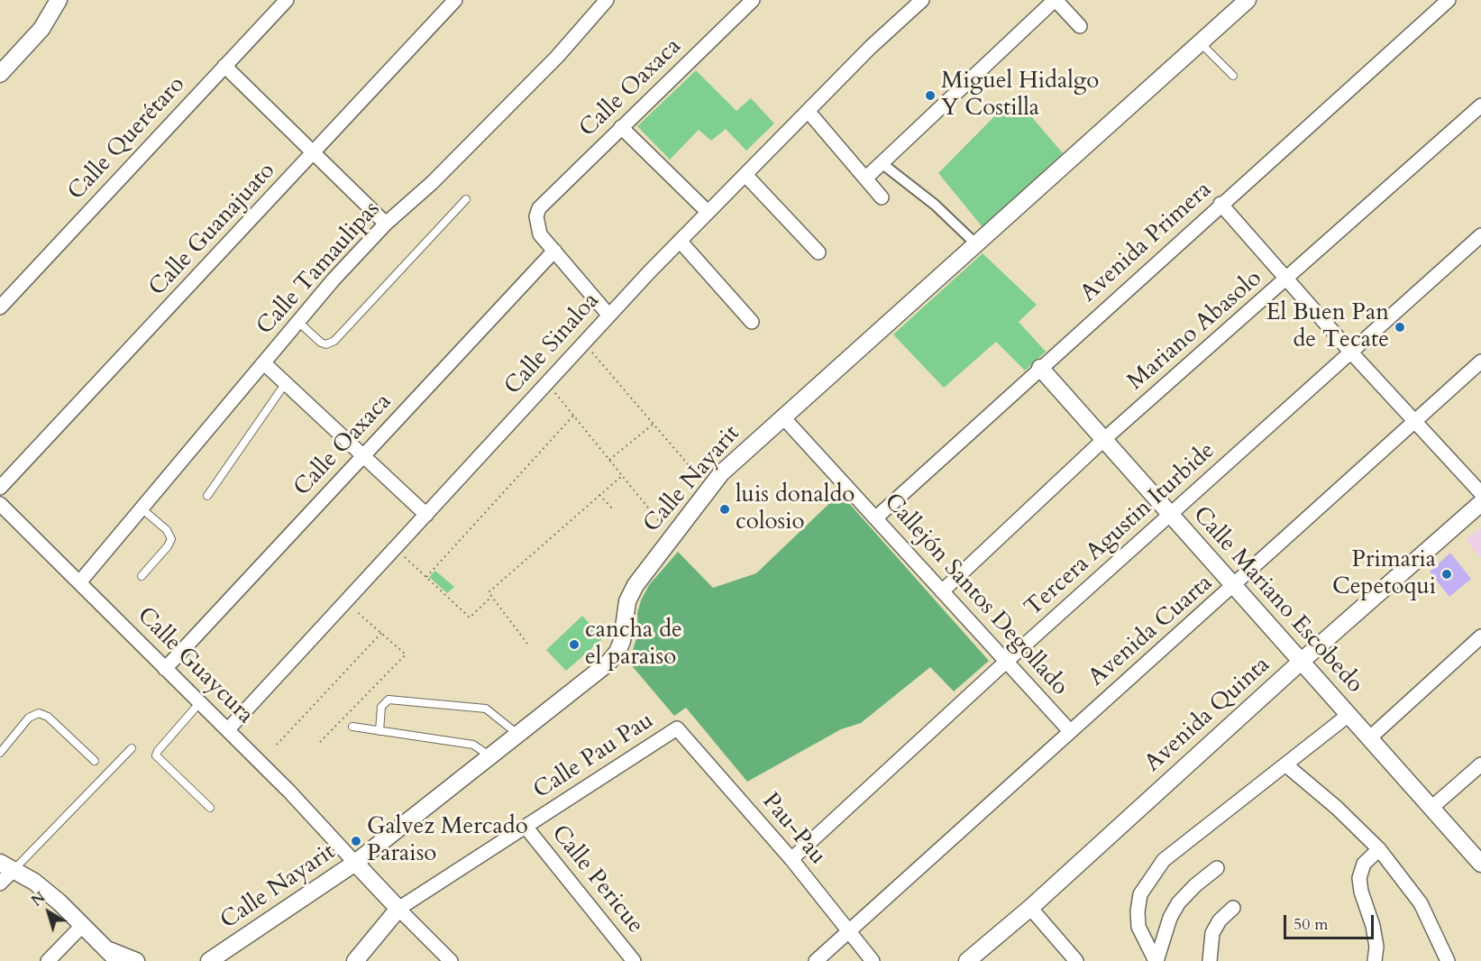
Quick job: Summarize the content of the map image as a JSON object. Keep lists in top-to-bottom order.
{
  "streets": {
    "street": [
      "Calle Oaxaca",
      "Calle Querétaro",
      "Calle Guanajuato",
      "Avenida Primera",
      "Calle Tamaulipas",
      "Mariano Abasolo",
      "Calle Sinaloa",
      "Calle Nayarit",
      "Tercera Agustin Iturbide",
      "Callejón Santos Degollado",
      "Calle Mariano Escobedo",
      "Avenida Cuarta",
      "Calle Guaycura",
      "Avenida Quinta",
      "Calle Pau Pau",
      "Pau-Pau",
      "Calle Pericue"
    ]
  },
  "crossings": [
    ["Calle Oaxaca", "Calle Guaycura"],
    ["Avenida Primera", "Callejón Santos Degollado"],
    ["Avenida Primera", "Calle Mariano Escobedo"],
    ["Calle Tamaulipas", "Calle Guaycura"],
    ["Mariano Abasolo", "Callejón Santos Degollado"],
    ["Mariano Abasolo", "Calle Mariano Escobedo"],
    ["Calle Sinaloa", "Calle Guaycura"],
    ["Calle Nayarit", "Callejón Santos Degollado"],
    ["Calle Nayarit", "Calle Guaycura"],
    ["Tercera Agustin Iturbide", "Callejón Santos Degollado"],
    ["Tercera Agustin Iturbide", "Calle Mariano Escobedo"],
    ["Tercera Agustin Iturbide", "Pau-Pau"],
    ["Callejón Santos Degollado", "Avenida Cuarta"],
    ["Calle Mariano Escobedo", "Avenida Cuarta"],
    ["Calle Mariano Escobedo", "Avenida Quinta"],
    ["Avenida Cuarta", "Pau-Pau"],
    ["Calle Pau Pau", "Pau-Pau"],
    ["Calle Pau Pau", "Calle Pericue"]
  ],
  "places": [
    "Miguel Hidalgo Y Costilla",
    "El Buen Pan de Tecate",
    "luis donaldo colosio",
    "Primaria Cepetoqui",
    "cancha de el paraiso",
    "Galvez Mercado Paraiso"
  ],
  "scale_bar": "50 m",
  "north": "top left"
}
